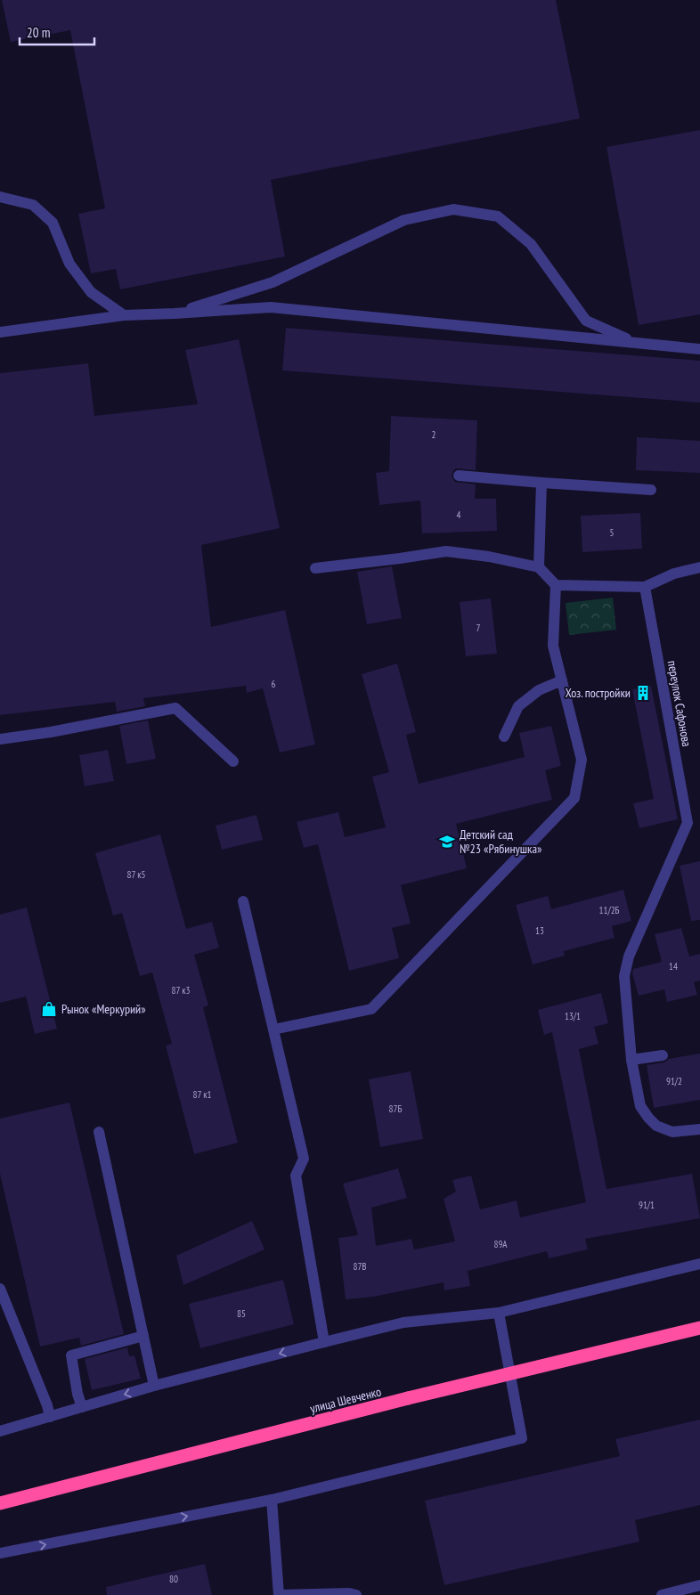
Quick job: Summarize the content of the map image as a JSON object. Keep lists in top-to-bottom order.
{
  "streets": {
    "highway": ["улица Шевченко"],
    "street": ["переулок Сафонова"]
  },
  "places": {
    "building": ["Хоз. постройки"],
    "school or university": ["Детский сад №23 «Рябинушка»"],
    "shop": ["Рынок «Меркурий»"]
  },
  "house_numbers": [
    "2",
    "4",
    "5",
    "7",
    "6",
    "87 к5",
    "11/2Б",
    "13",
    "14",
    "87 к3",
    "13/1",
    "91/2",
    "87 к1",
    "87Б",
    "91/1",
    "89А",
    "87В",
    "85",
    "80"
  ],
  "scale_bar": "20 m"
}
